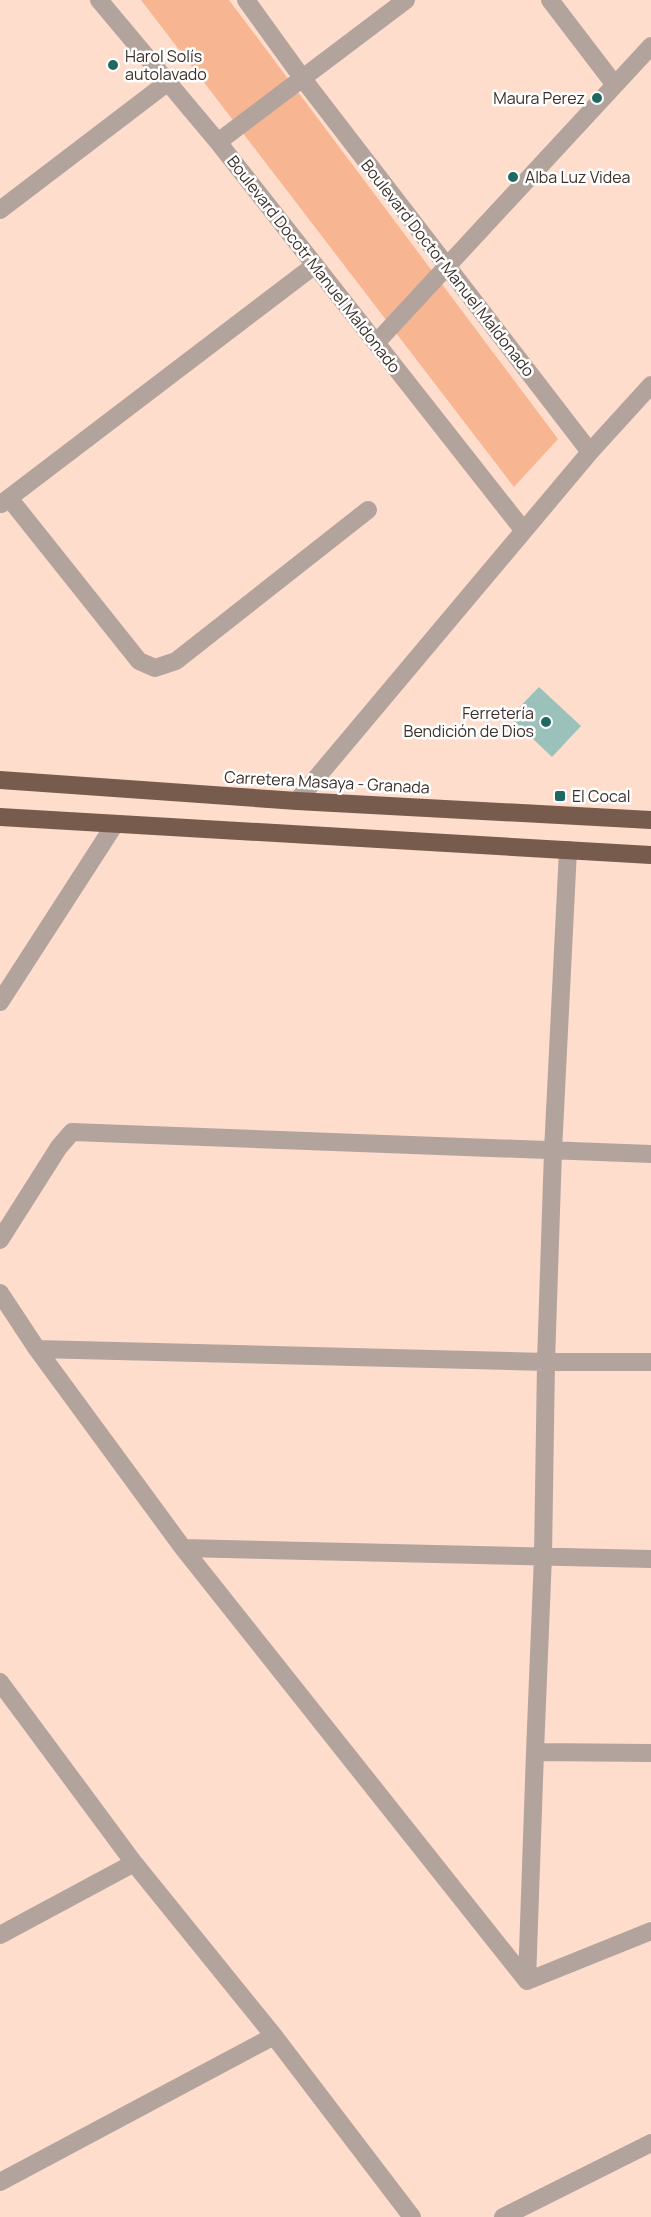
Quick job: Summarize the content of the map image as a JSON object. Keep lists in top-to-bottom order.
{
  "streets": {
    "highway": ["Carretera Masaya - Granada"],
    "street": ["Boulevard Docotr Manuel Maldonado", "Boulevard Doctor Manuel Maldonado"]
  },
  "places": {
    "other": [
      "Harol Solís autolavado",
      "Maura Perez",
      "Alba Luz Videa",
      "Ferretería Bendición de Dios"
    ],
    "transit": ["El Cocal"]
  }
}
